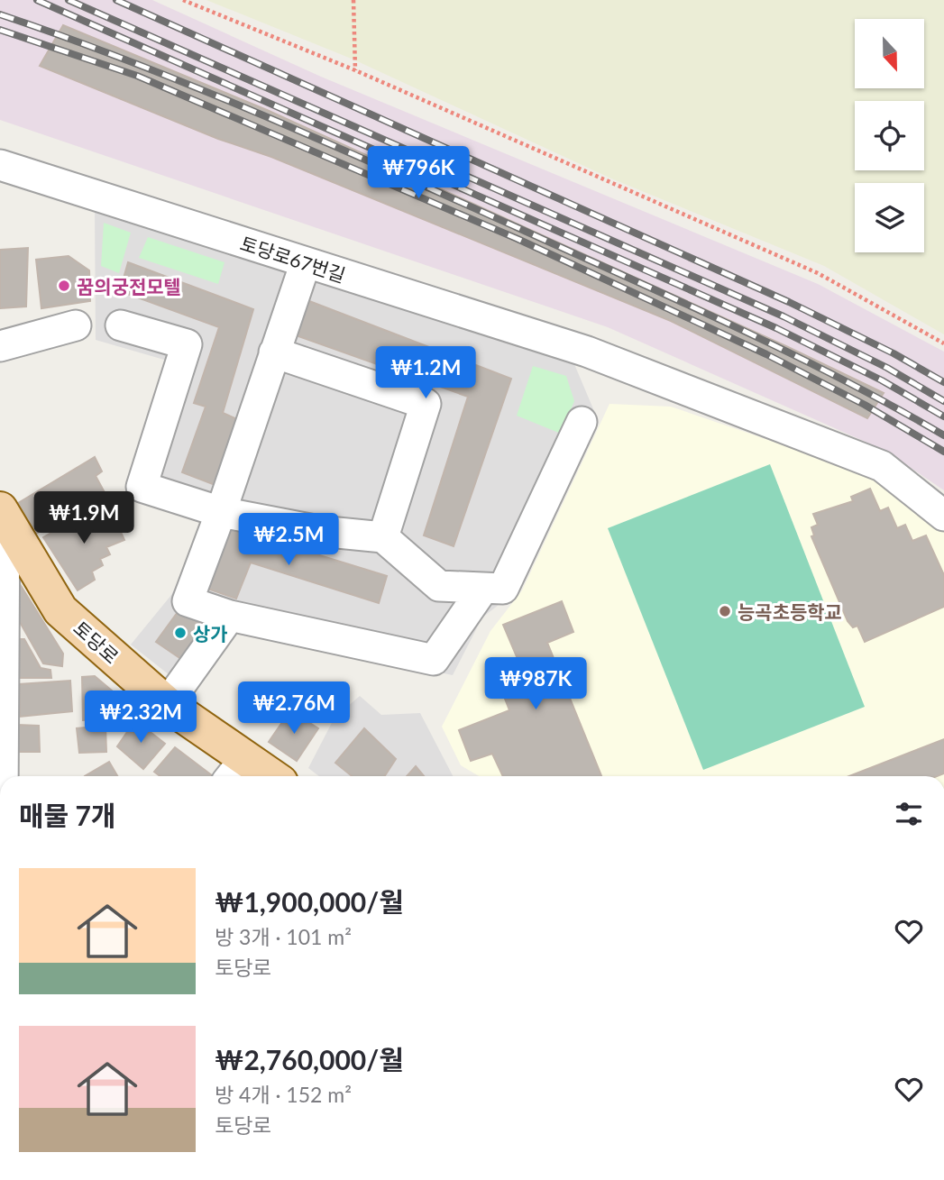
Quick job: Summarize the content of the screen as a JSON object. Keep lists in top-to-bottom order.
{
  "streets": {
    "main road": ["토당로"],
    "street": ["토당로67번길"]
  },
  "places": ["꿈의궁전모텔", "능곡초등학교", "상가"],
  "north": "bottom",
  "page": {
    "price": [
      "₩796K",
      "₩1.2M",
      "₩1.9M",
      "₩2.5M",
      "₩987K",
      "₩2.76M",
      "₩2.32M"
    ],
    "heading": "매물 7개",
    "list": [
      {
        "name": "₩1,900,000/월",
        "note": "방 3개 · 101 m² · 토당로"
      },
      {
        "name": "₩2,760,000/월",
        "note": "방 4개 · 152 m² · 토당로"
      }
    ]
  }
}
